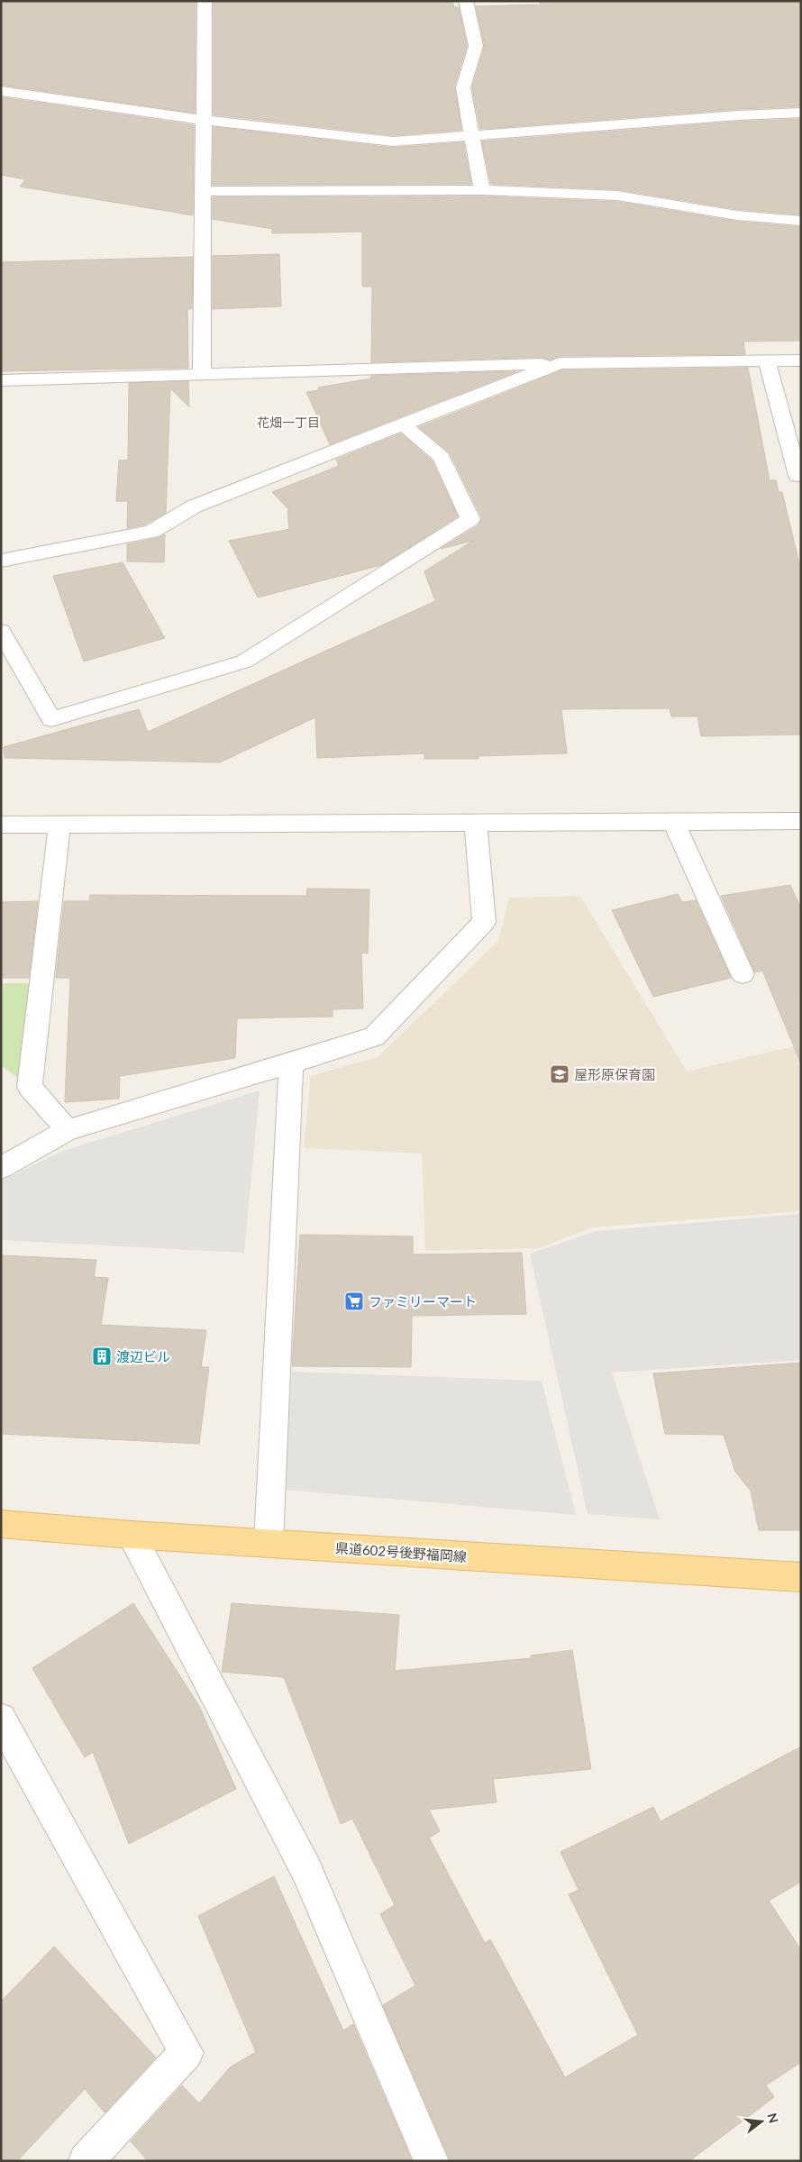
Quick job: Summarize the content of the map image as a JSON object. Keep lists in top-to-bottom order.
{
  "streets": {
    "main road": ["県道602号後野福岡線"]
  },
  "districts": ["花畑一丁目"],
  "places": {
    "school or university": ["屋形原保育園"],
    "supermarket": ["ファミリーマート"],
    "building": ["渡辺ビル"]
  },
  "north": "right"
}
